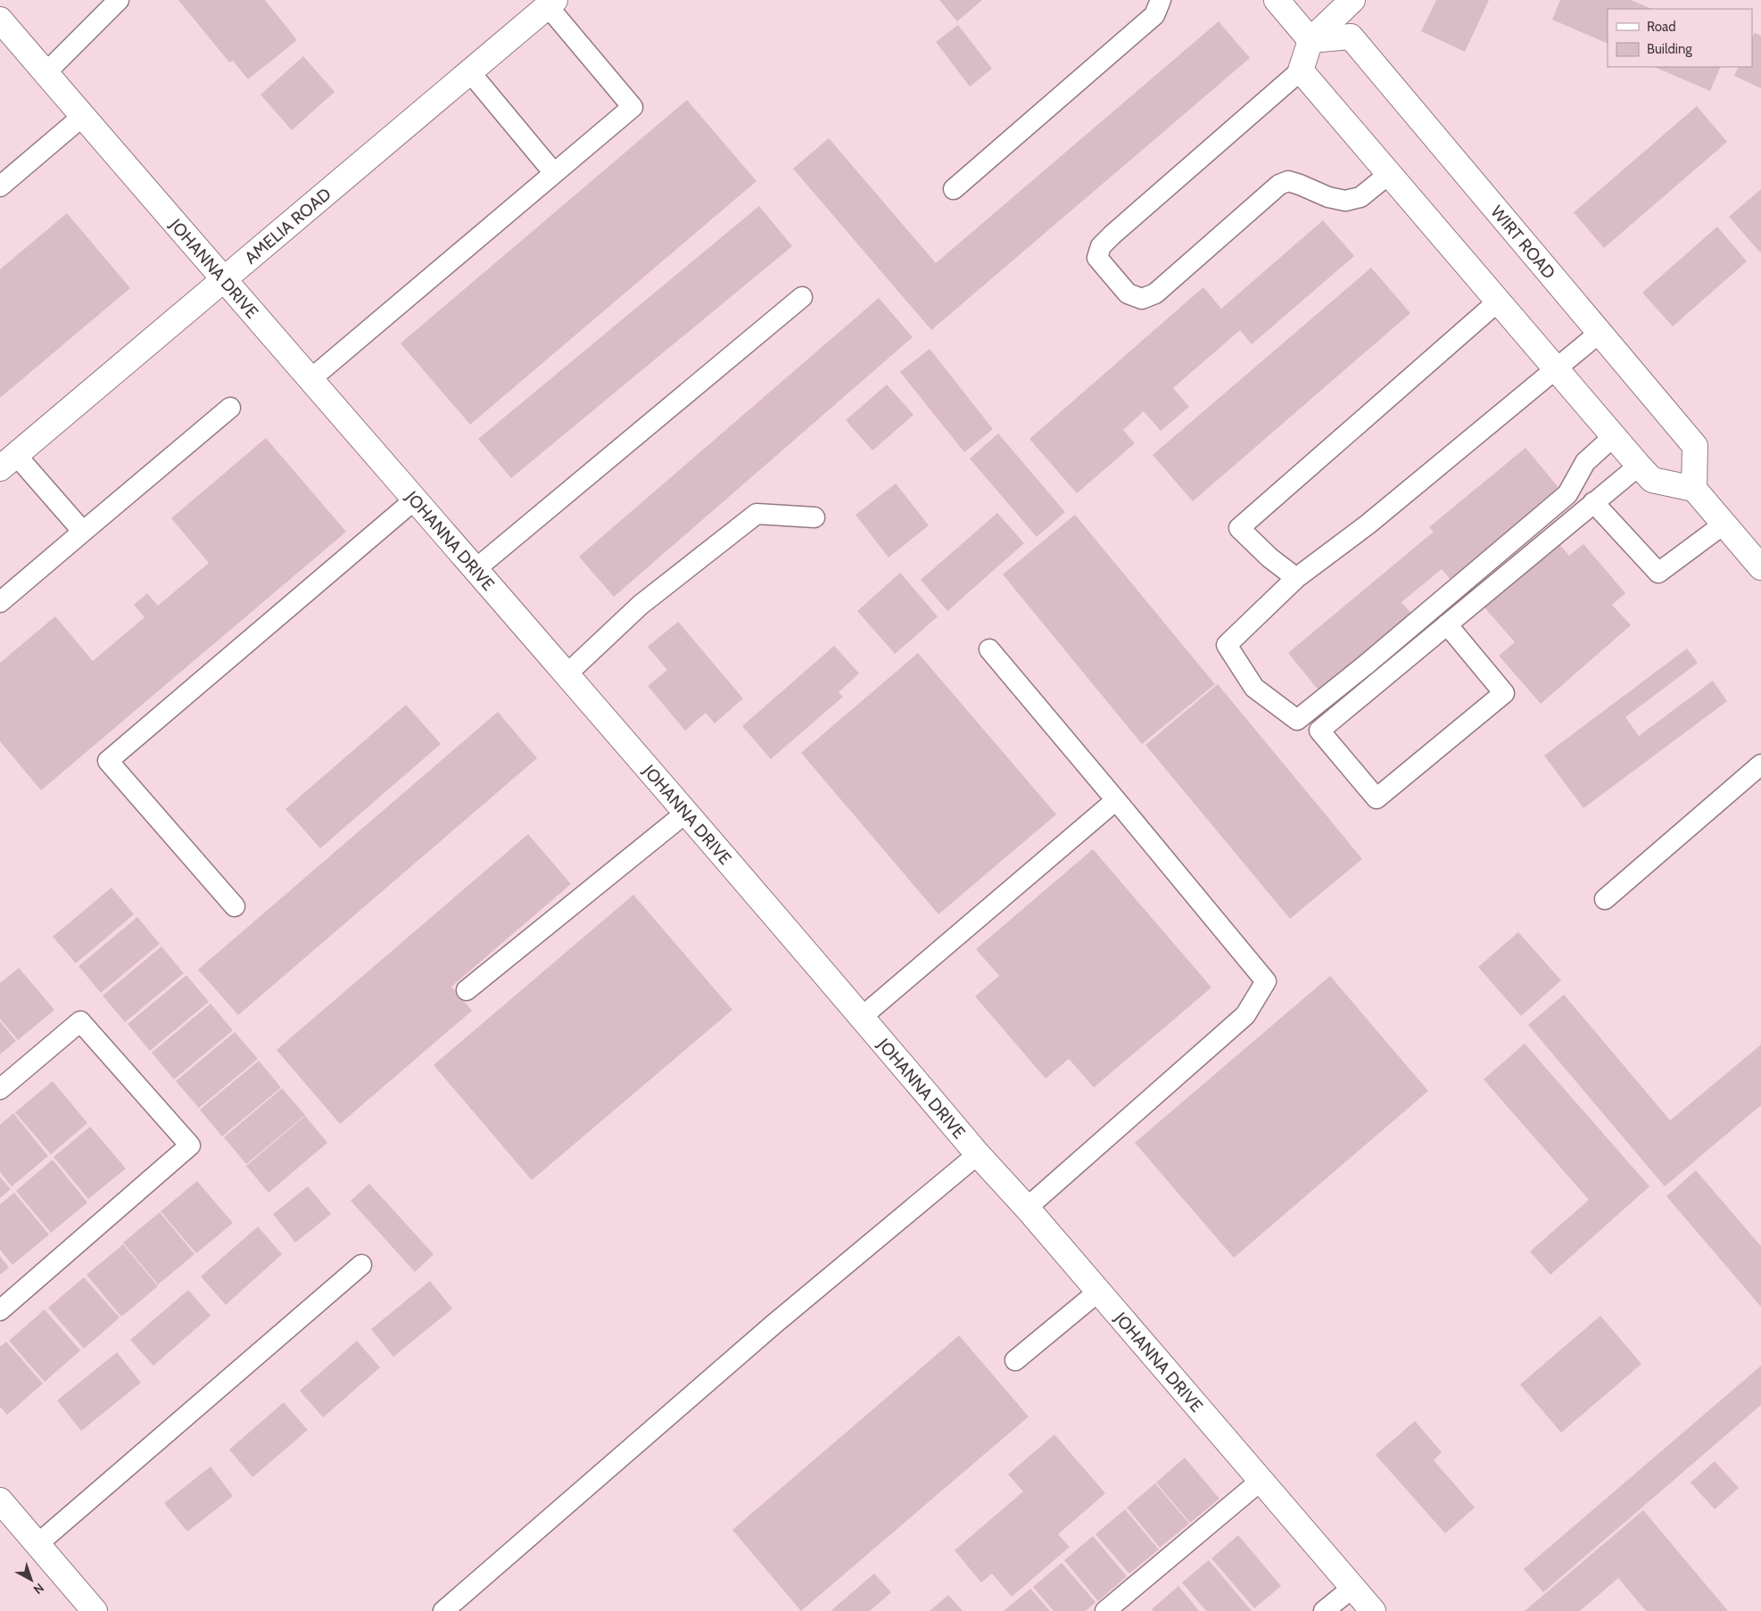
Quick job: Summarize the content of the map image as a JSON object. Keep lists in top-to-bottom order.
{
  "streets": {
    "street": ["AMELIA ROAD", "WIRT ROAD", "JOHANNA DRIVE"]
  },
  "crossings": [
    ["AMELIA ROAD", "JOHANNA DRIVE"]
  ],
  "legend": ["Road", "Building"],
  "north": "bottom right"
}
